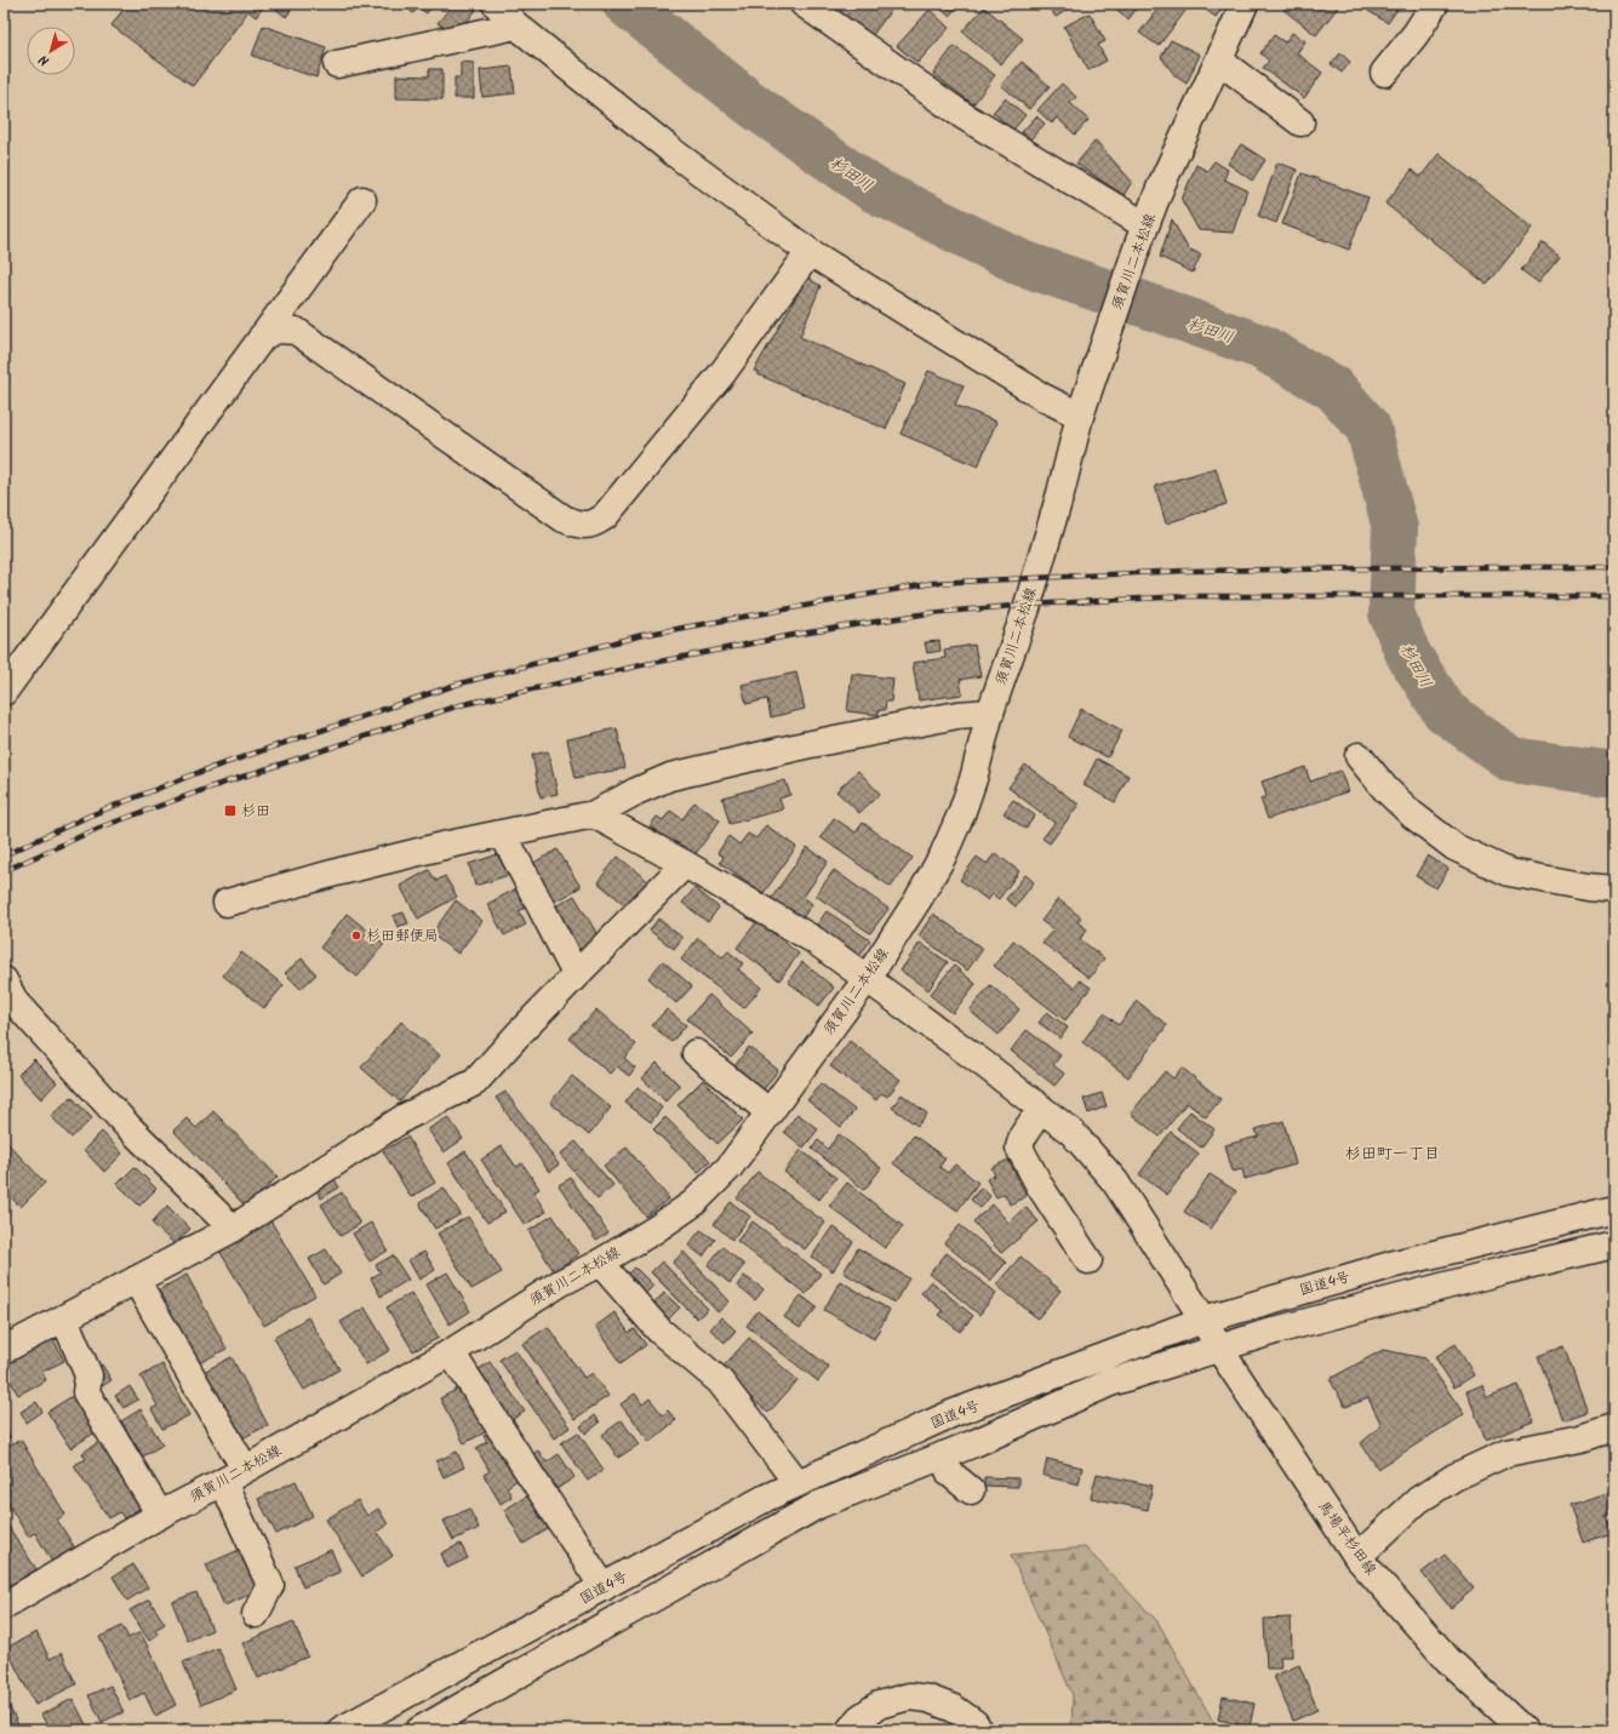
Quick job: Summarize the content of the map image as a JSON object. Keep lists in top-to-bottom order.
{
  "streets": {
    "main road": ["須賀川二本松線", "国道4号", "馬場平杉田線"]
  },
  "crossings": [
    ["須賀川二本松線", "馬場平杉田線"],
    ["国道4号", "馬場平杉田線"]
  ],
  "districts": ["杉田町一丁目"],
  "water": ["杉田川"],
  "places": {
    "transit": ["杉田"],
    "other": ["杉田郵便局"]
  },
  "north": "bottom left"
}
